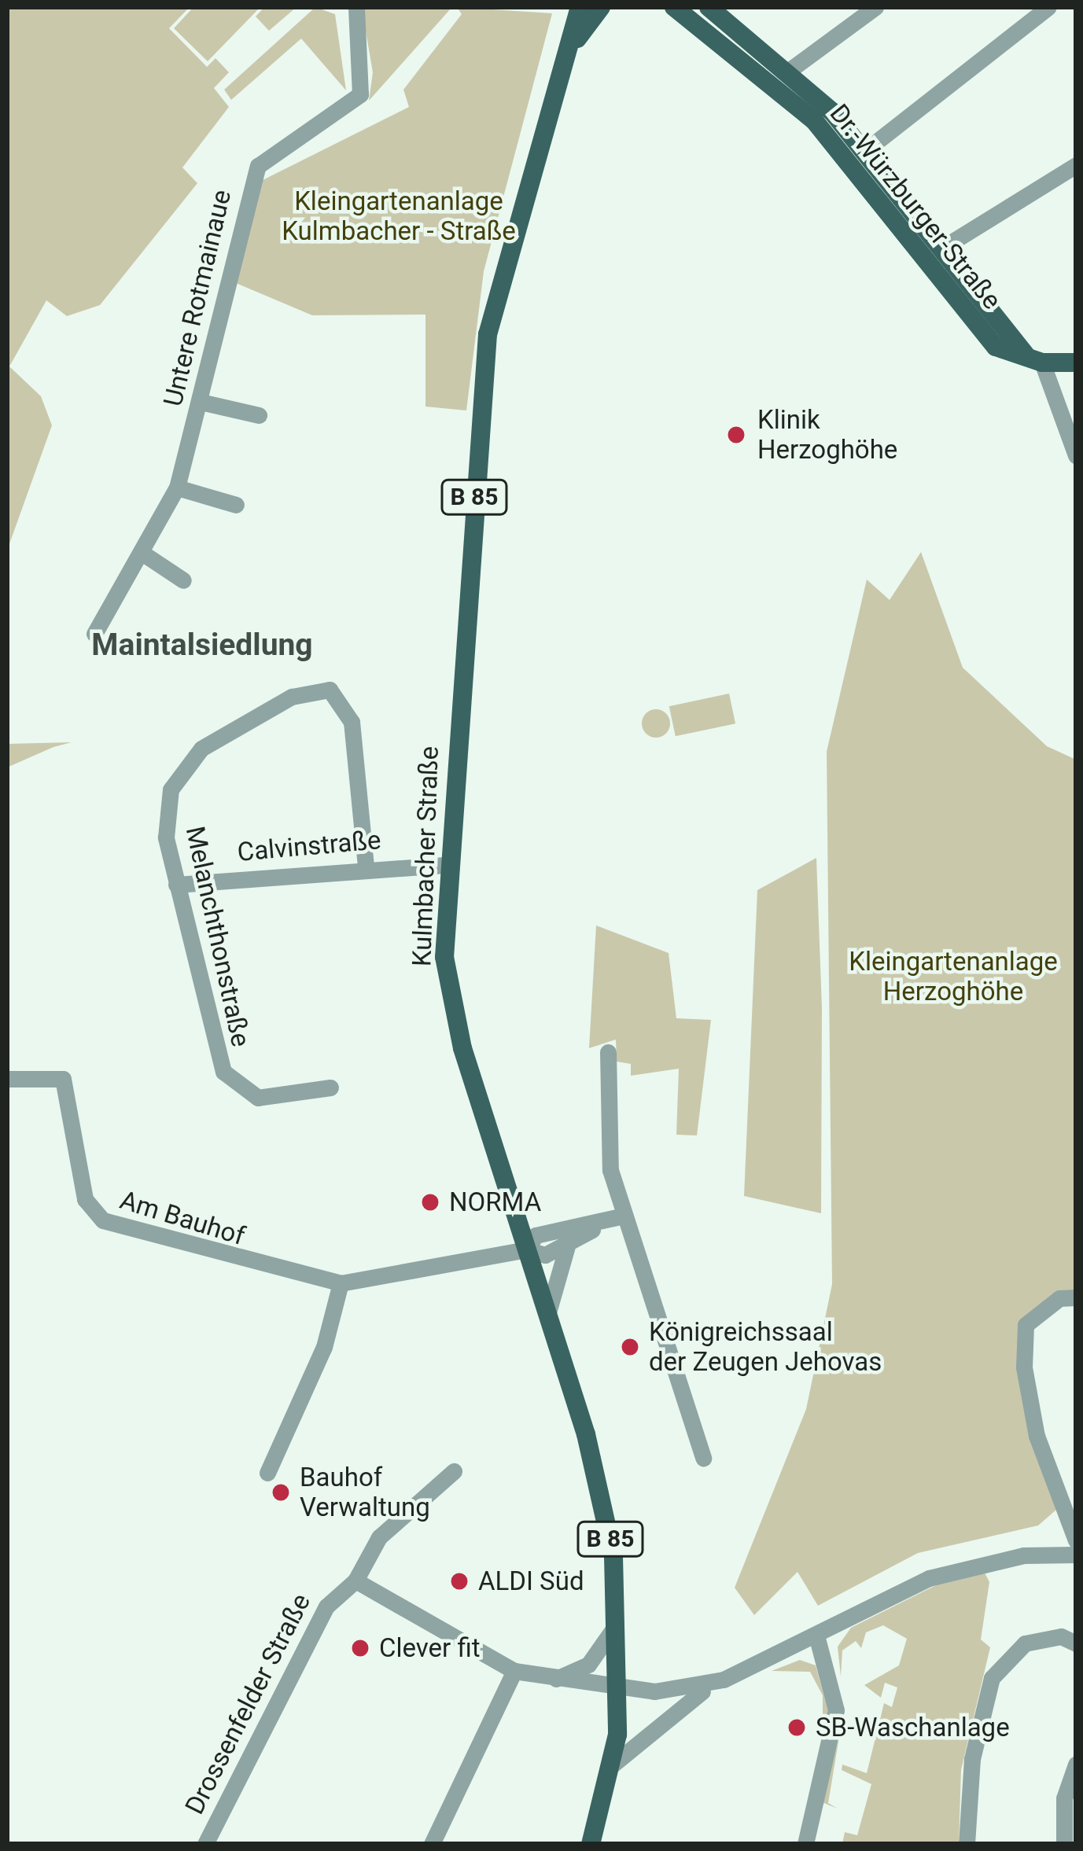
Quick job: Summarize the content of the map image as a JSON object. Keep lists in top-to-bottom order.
{
  "streets": {
    "main road": ["Dr.-Würzburger-Straße", "B 85", "Kulmbacher Straße"],
    "street": [
      "Untere Rotmainaue",
      "Calvinstraße",
      "Melanchthonstraße",
      "Am Bauhof",
      "Drossenfelder Straße"
    ]
  },
  "crossings": [
    ["B 85", "Kulmbacher Straße"],
    ["Calvinstraße", "Kulmbacher Straße"],
    ["Calvinstraße", "Melanchthonstraße"],
    ["Kulmbacher Straße", "Am Bauhof"]
  ],
  "districts": ["Maintalsiedlung"],
  "parks": ["Kleingartenanlage Kulmbacher - Straße", "Kleingartenanlage Herzoghöhe"],
  "places": [
    "Klinik Herzoghöhe",
    "NORMA",
    "Königreichssaal der Zeugen Jehovas",
    "Bauhof Verwaltung",
    "ALDI Süd",
    "Clever fit",
    "SB-Waschanlage"
  ]
}
